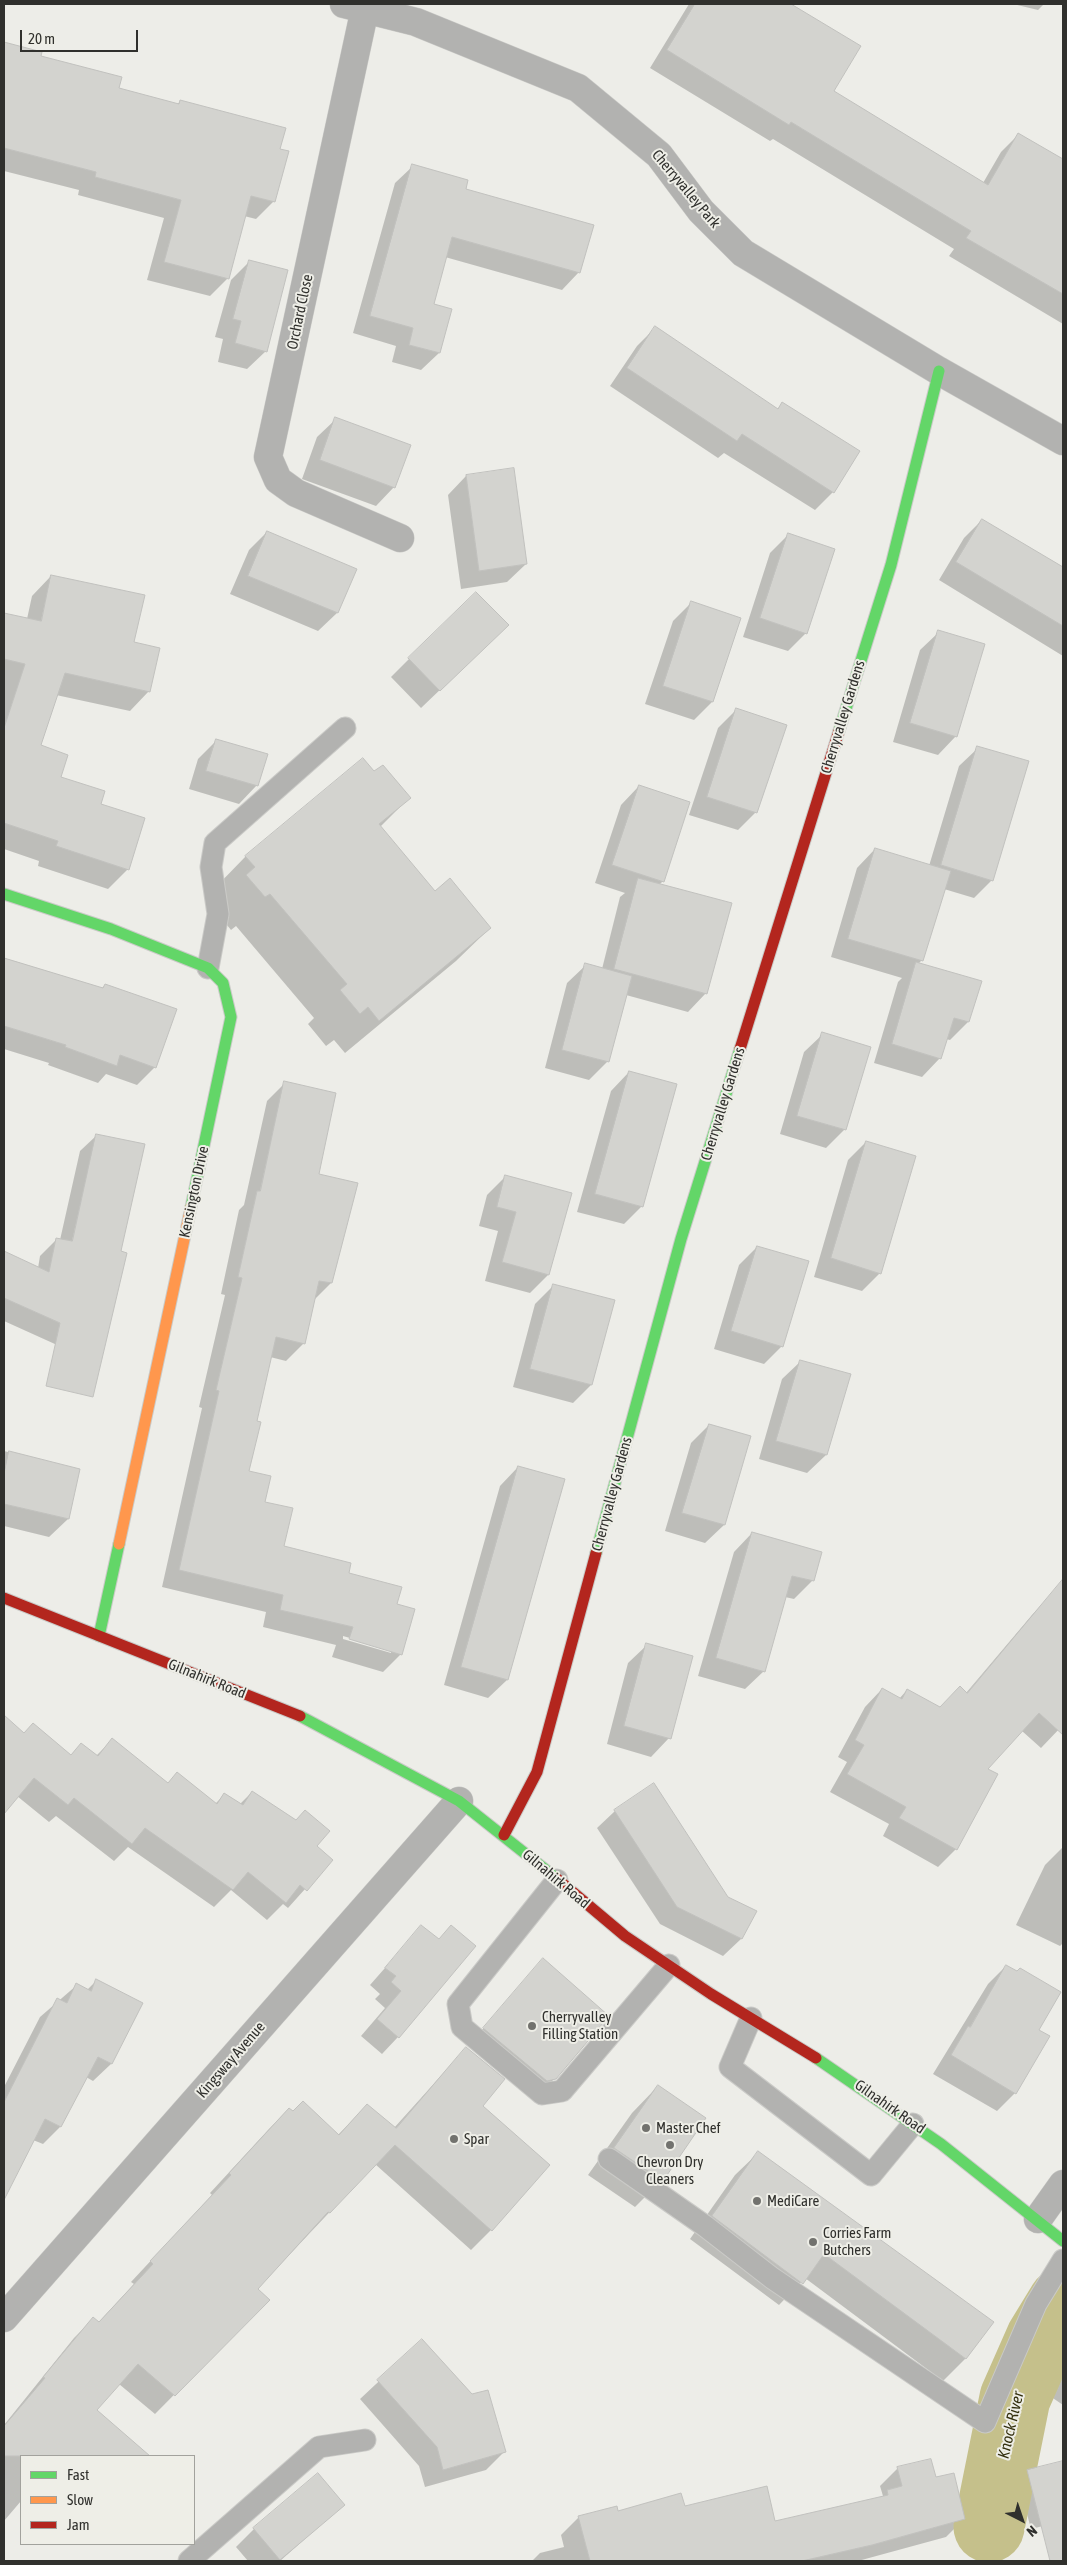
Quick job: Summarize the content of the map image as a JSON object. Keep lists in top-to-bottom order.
{
  "streets": {
    "street": [
      "Cherryvalley Park",
      "Orchard Close",
      "Cherryvalley Gardens",
      "Kensington Drive",
      "Gilnahirk Road",
      "Kingsway Avenue"
    ]
  },
  "crossings": [
    ["Cherryvalley Park", "Orchard Close"],
    ["Cherryvalley Park", "Cherryvalley Gardens"],
    ["Cherryvalley Gardens", "Gilnahirk Road"],
    ["Kensington Drive", "Gilnahirk Road"],
    ["Gilnahirk Road", "Kingsway Avenue"]
  ],
  "water": ["Knock River"],
  "places": [
    "Cherryvalley Filling Station",
    "Master Chef",
    "Spar",
    "Chevron Dry Cleaners",
    "MediCare",
    "Corries Farm Butchers"
  ],
  "legend": ["Fast", "Slow", "Jam"],
  "scale_bar": "20 m",
  "north": "bottom right"
}
